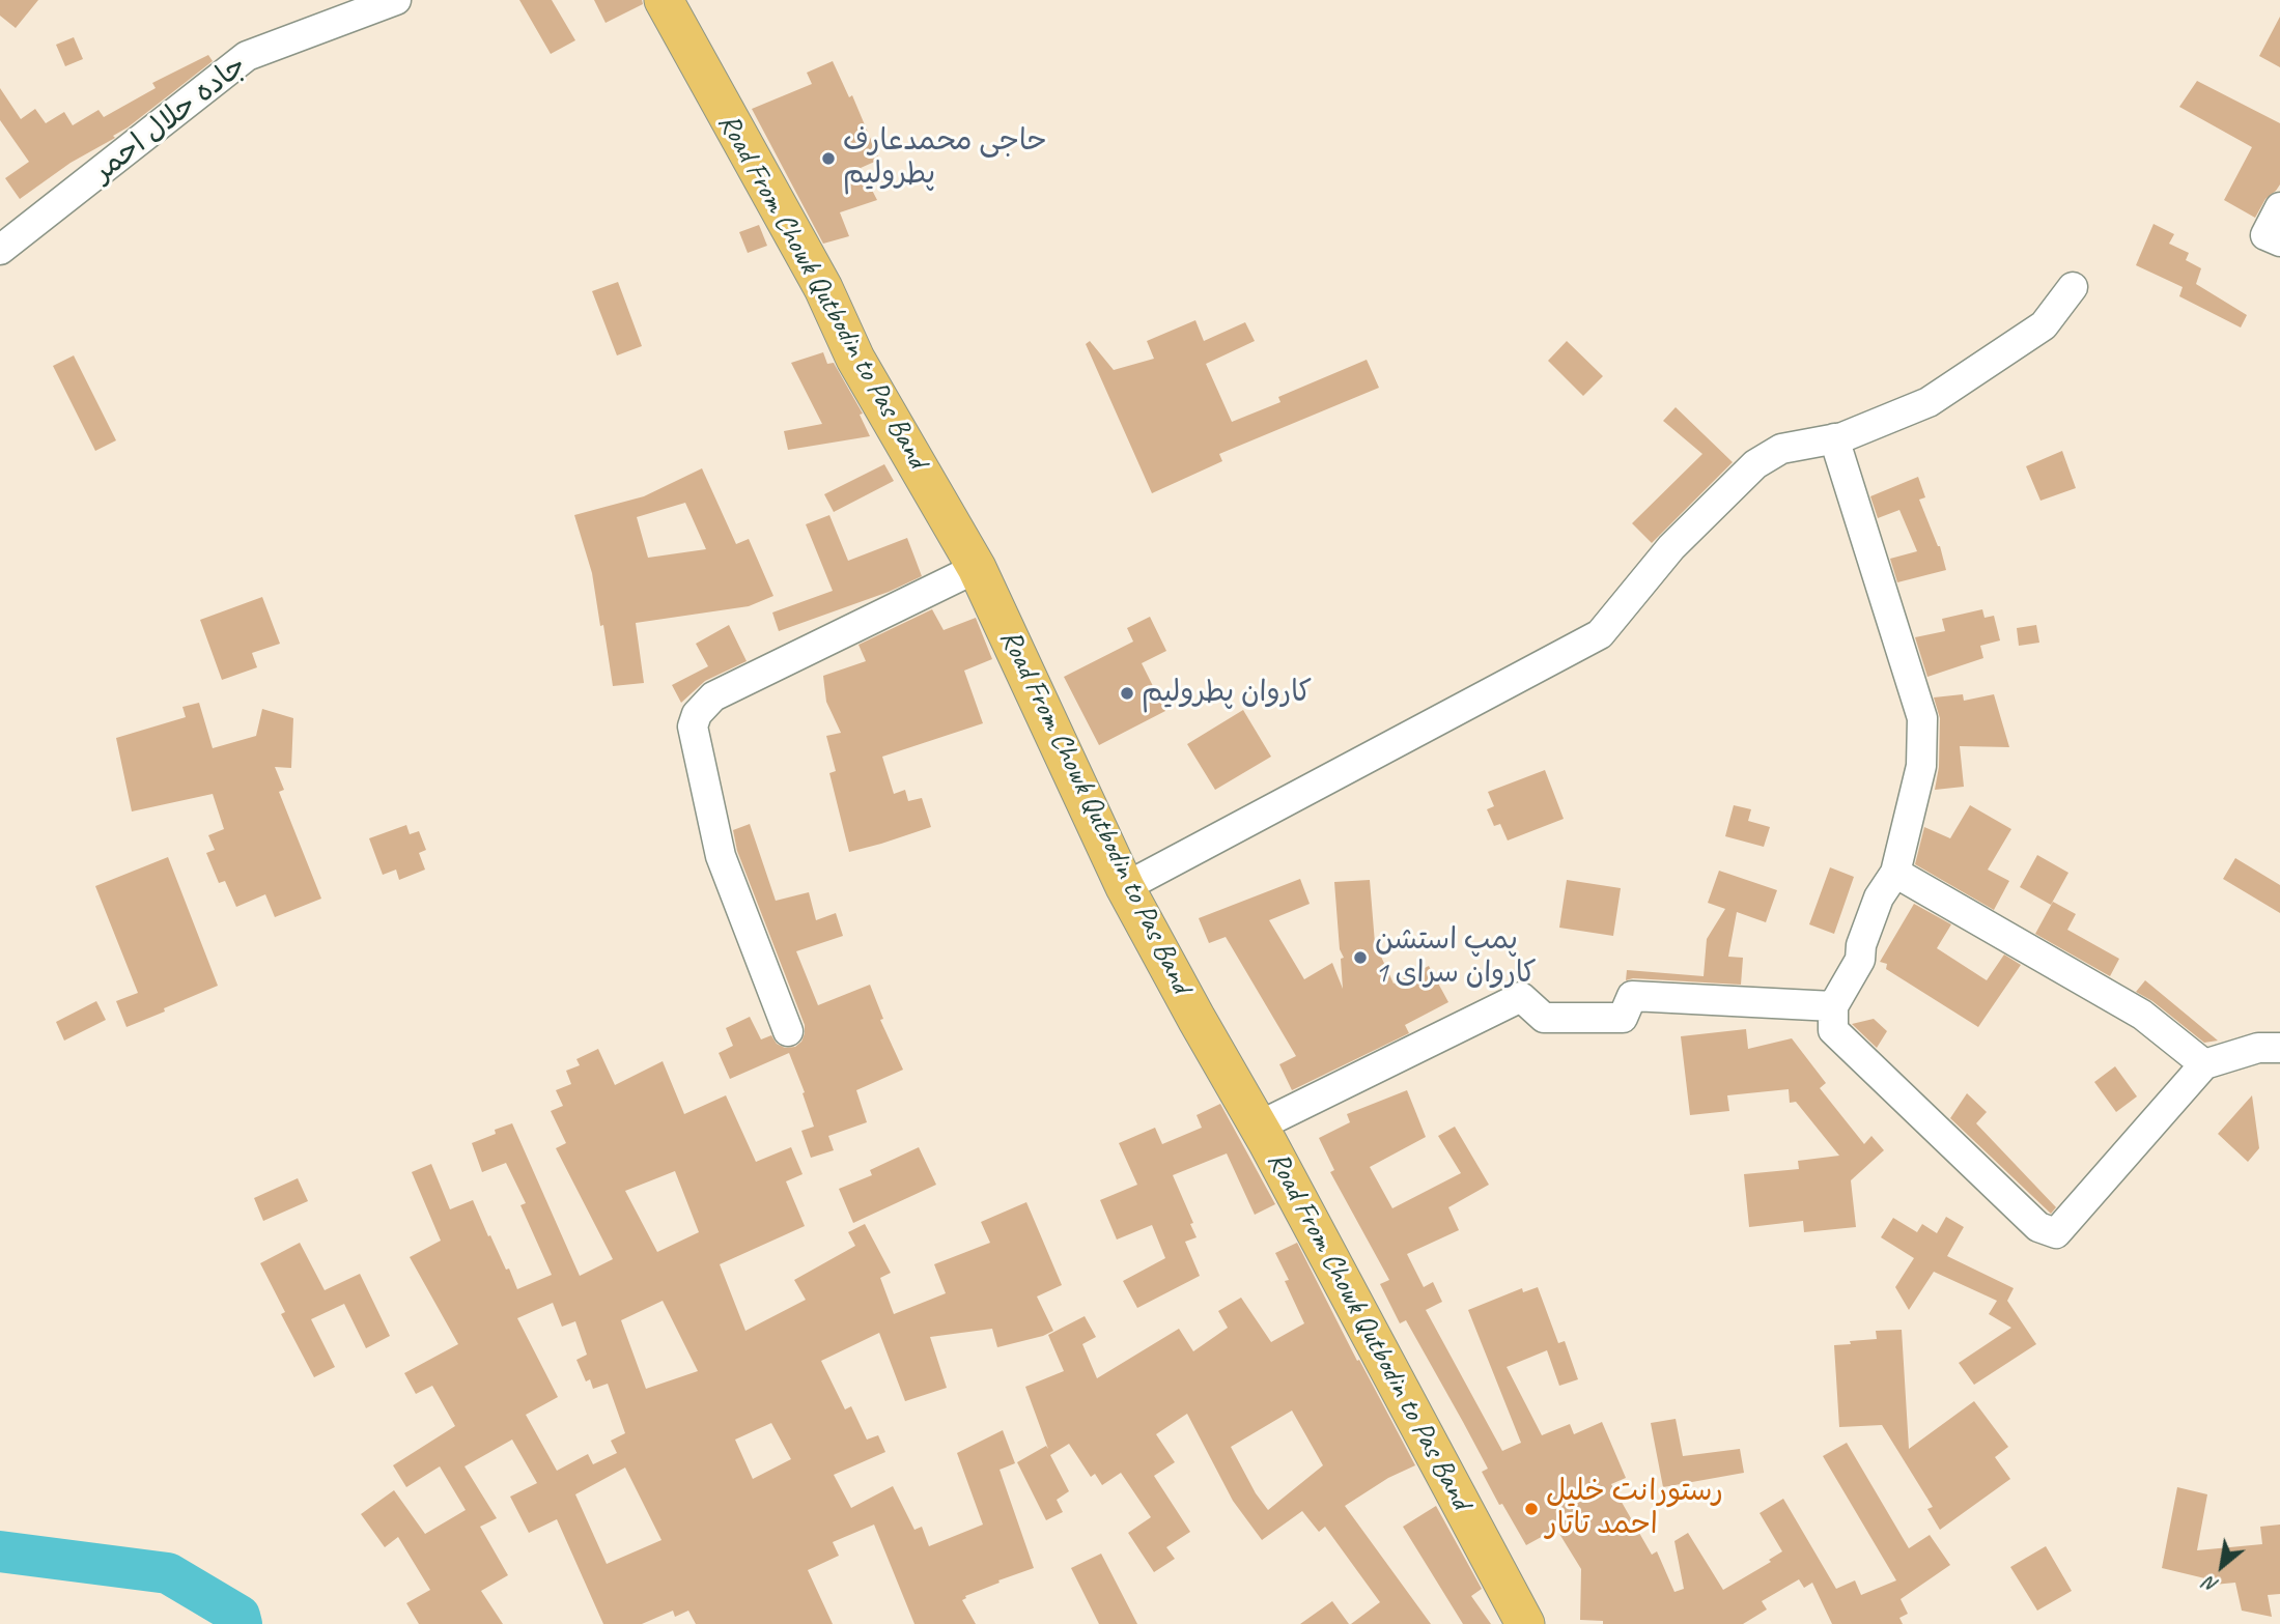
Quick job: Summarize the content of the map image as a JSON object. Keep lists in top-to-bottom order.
{
  "streets": {
    "main road": ["Road From Chowk Qutbodin to Pas Band"],
    "street": ["جاده حلال احمر"]
  },
  "places": [
    "حاجی محمدعارف پطرولیم",
    "کاروان پطرولیم",
    "پمپ استشن کاروان سرای 1",
    "رستورانت خلیل احمد تاتار"
  ],
  "north": "bottom left"
}
